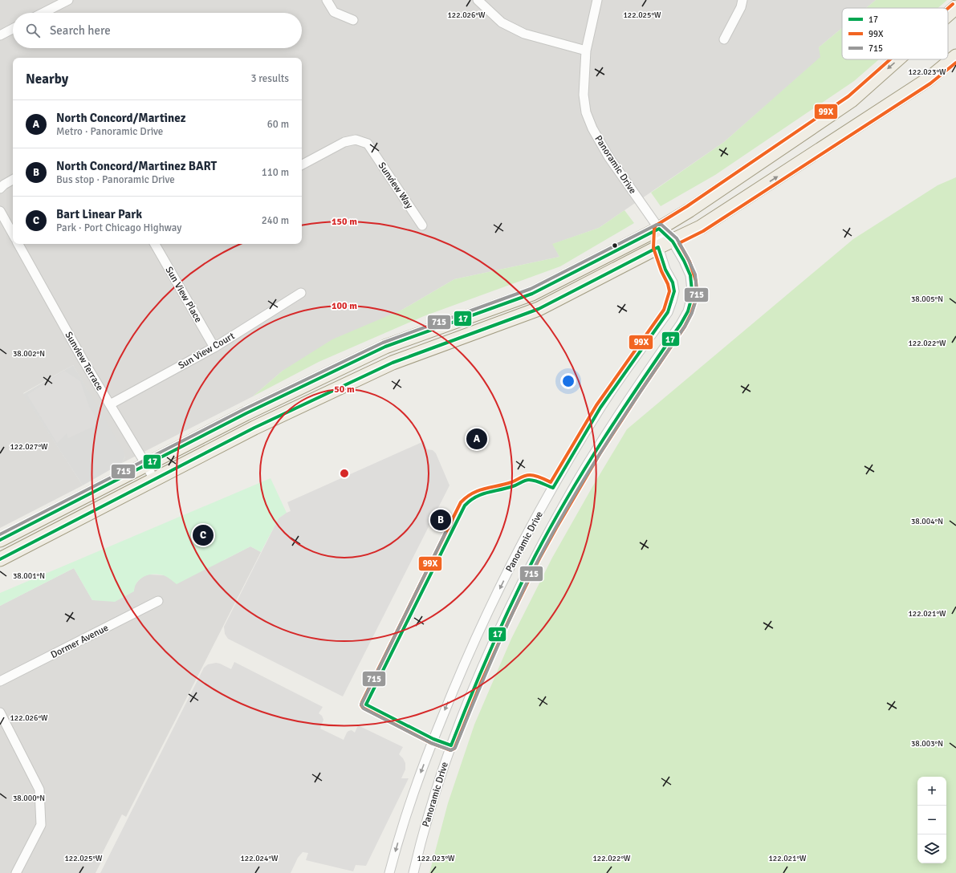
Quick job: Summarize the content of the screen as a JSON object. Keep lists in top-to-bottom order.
{
  "streets": {
    "street": [
      "Panoramic Drive",
      "Sunview Way",
      "Sun View Place",
      "Sun View Court",
      "Sunview Terrace",
      "Dormer Avenue"
    ]
  },
  "crossings": [
    ["Sun View Place", "Sun View Court"],
    ["Sun View Court", "Sunview Terrace"]
  ],
  "lines": ["transit line 99X", "transit line 715", "transit line 17"],
  "legend": ["17", "99X", "715"],
  "page": {
    "search": "Search here",
    "heading": ["Nearby", "3 results"],
    "list": [
      {
        "mark": "A",
        "name": "North Concord/Martinez",
        "note": "Metro · Panoramic Drive",
        "value": "60 m"
      },
      {
        "mark": "B",
        "name": "North Concord/Martinez BART",
        "note": "Bus stop · Panoramic Drive",
        "value": "110 m"
      },
      {
        "mark": "C",
        "name": "Bart Linear Park",
        "note": "Park · Port Chicago Highway",
        "value": "240 m"
      }
    ],
    "pins": ["A", "B", "C"],
    "map_buttons": ["+", "−"]
  },
  "coordinates": [
    "122.026°W",
    "122.025°W",
    "122.023°W",
    "38.005°N",
    "122.022°W",
    "38.002°N",
    "122.027°W",
    "38.004°N",
    "38.001°N",
    "122.021°W",
    "38.003°N",
    "38.000°N",
    "122.024°W"
  ],
  "rings": ["150 m", "100 m", "50 m"]
}
